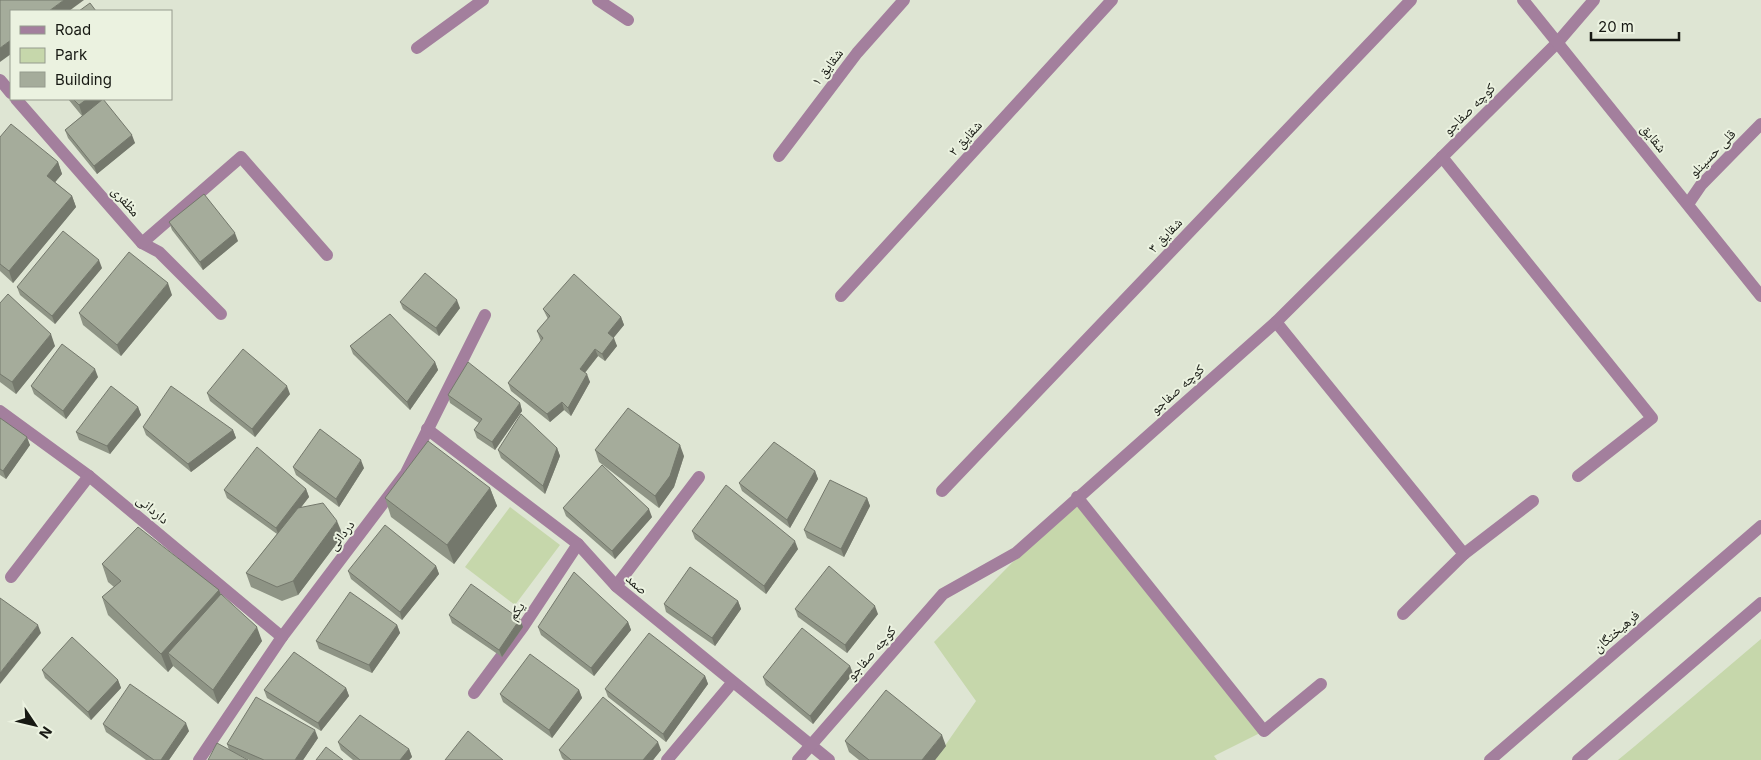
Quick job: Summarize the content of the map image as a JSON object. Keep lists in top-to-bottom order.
{
  "streets": {
    "street": [
      "شقایق ۱",
      "کوچه صفاجو",
      "شقایق ۲",
      "شقایق",
      "قلی حسینلو",
      "مظفری",
      "شقایق ۳",
      "داردانی",
      "دردانی",
      "صمد",
      "یکم",
      "فرهیختگان"
    ]
  },
  "crossings": [
    ["کوچه صفاجو", "شقایق"],
    ["کوچه صفاجو", "صمد"],
    ["شقایق", "قلی حسینلو"],
    ["داردانی", "دردانی"],
    ["دردانی", "صمد"],
    ["صمد", "یکم"]
  ],
  "legend": ["Road", "Park", "Building"],
  "scale_bar": "20 m",
  "north": "bottom right"
}
